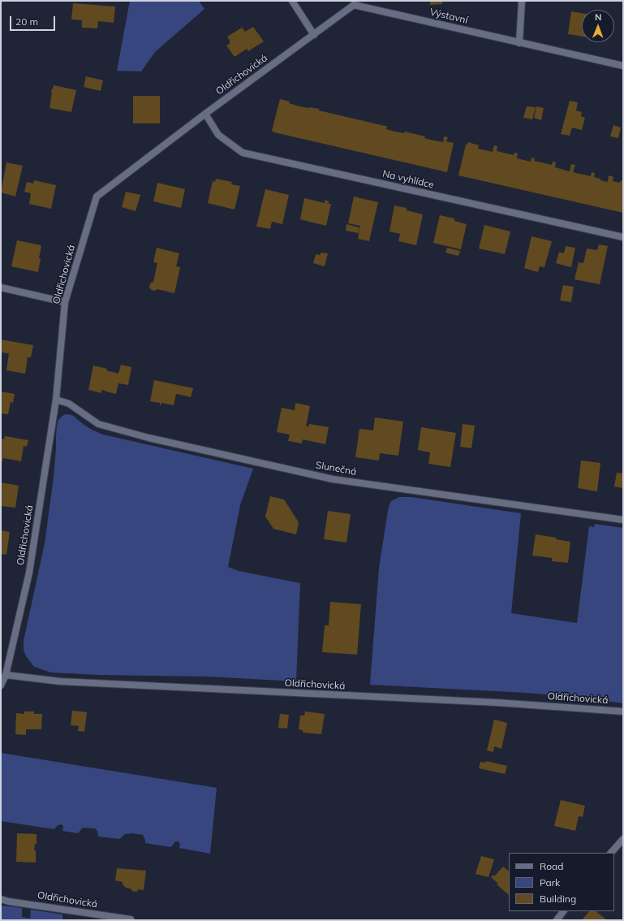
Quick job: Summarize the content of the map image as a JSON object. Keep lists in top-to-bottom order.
{
  "streets": {
    "street": [
      "Výstavní",
      "Oldřichovická",
      "Na vyhlídce",
      "Slunečná"
    ]
  },
  "crossings": [
    ["Výstavní", "Oldřichovická"],
    ["Oldřichovická", "Na vyhlídce"],
    ["Oldřichovická", "Slunečná"]
  ],
  "legend": ["Road", "Park", "Building"],
  "scale_bar": "20 m",
  "north": "top"
}
